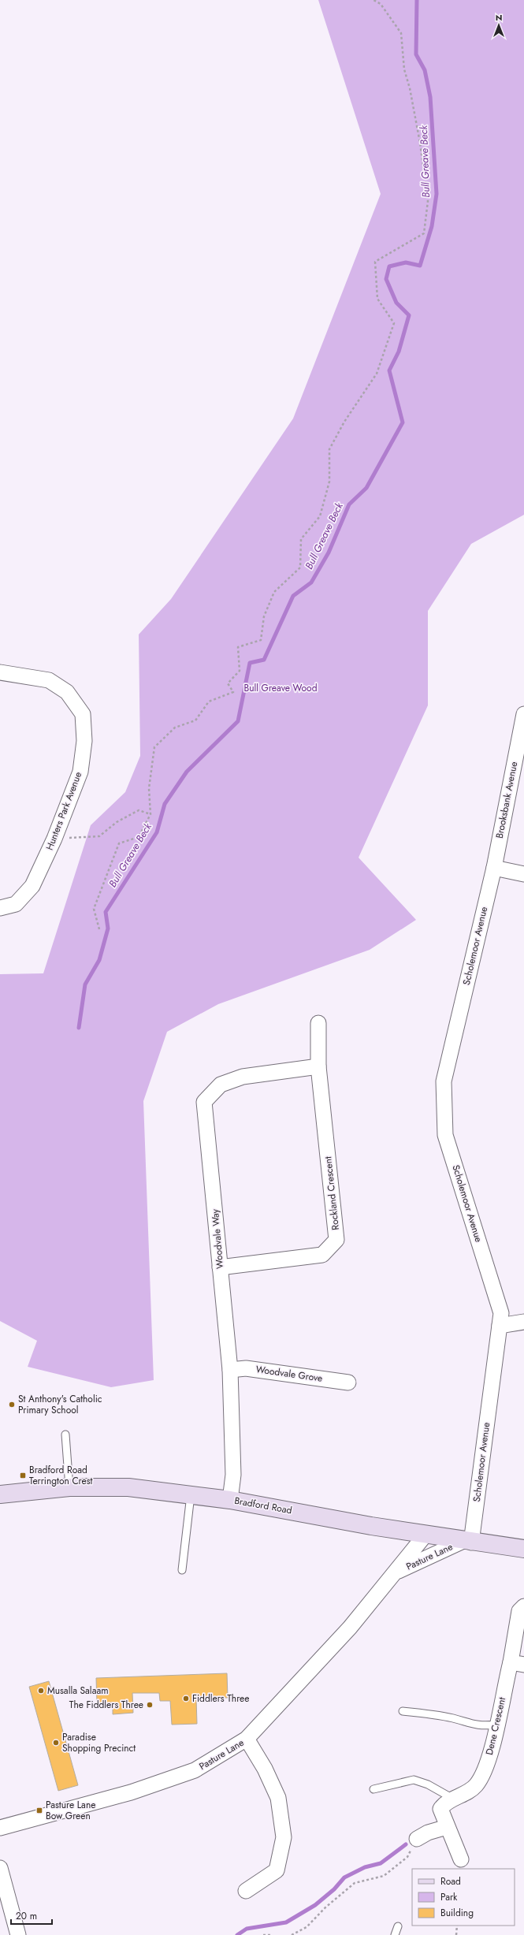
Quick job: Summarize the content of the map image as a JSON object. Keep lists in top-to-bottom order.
{
  "streets": {
    "street": [
      "Brooksbank Avenue",
      "Hunters Park Avenue",
      "Scholemoor Avenue",
      "Rockland Crescent",
      "Woodvale Way",
      "Woodvale Grove",
      "Bradford Road",
      "Pasture Lane",
      "Dene Crescent"
    ]
  },
  "crossings": [
    ["Brooksbank Avenue", "Scholemoor Avenue"],
    ["Scholemoor Avenue", "Bradford Road"],
    ["Scholemoor Avenue", "Pasture Lane"],
    ["Rockland Crescent", "Woodvale Way"],
    ["Woodvale Way", "Woodvale Grove"],
    ["Woodvale Way", "Bradford Road"],
    ["Bradford Road", "Pasture Lane"]
  ],
  "water": ["Bull Greave Beck"],
  "parks": ["Bull Greave Wood"],
  "places": {
    "other": [
      "St Anthony's Catholic Primary School",
      "Musalla Salaam",
      "Fiddlers Three",
      "The Fiddlers Three",
      "Paradise Shopping Precinct"
    ],
    "transit": ["Bradford Road Terrington Crest", "Pasture Lane Bow Green"]
  },
  "legend": ["Road", "Park", "Building"],
  "scale_bar": "20 m",
  "north": "top"
}
